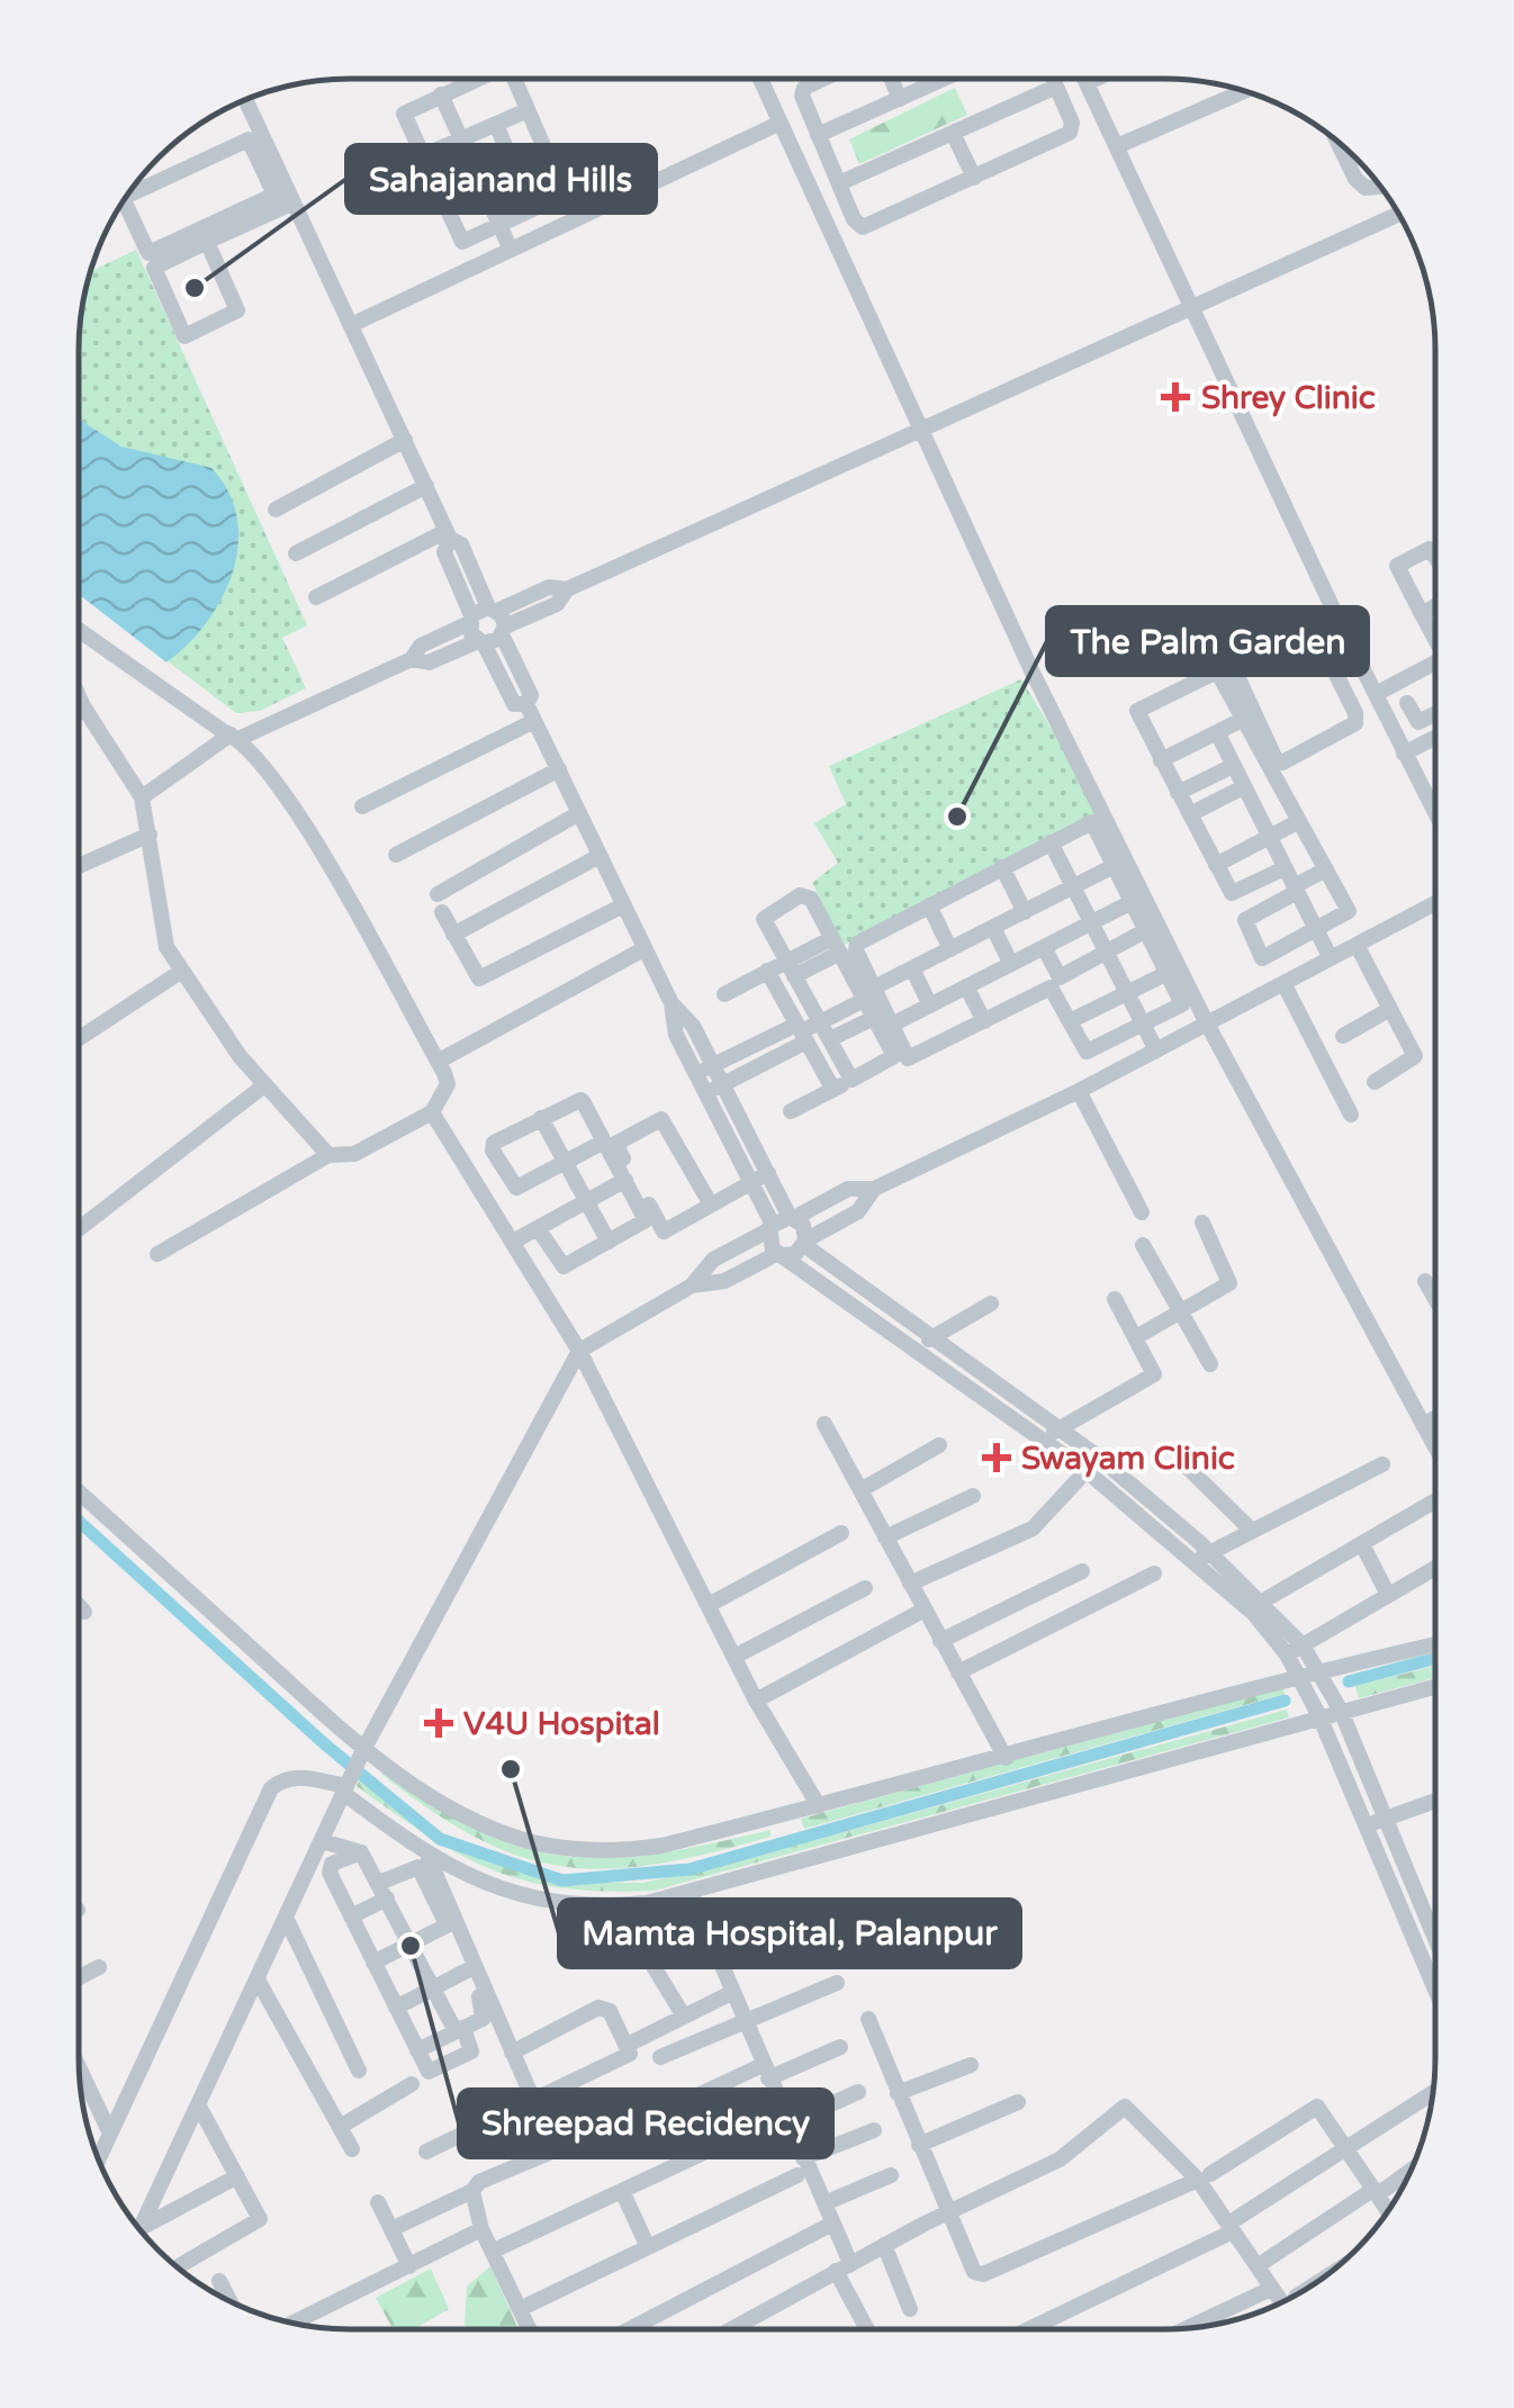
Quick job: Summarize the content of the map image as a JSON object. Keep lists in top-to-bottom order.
{
  "places": {
    "other": [
      "Sahajanand Hills",
      "The Palm Garden",
      "Mamta Hospital, Palanpur",
      "Shreepad Recidency"
    ],
    "health": ["Shrey Clinic", "Swayam Clinic", "V4U Hospital"]
  }
}
